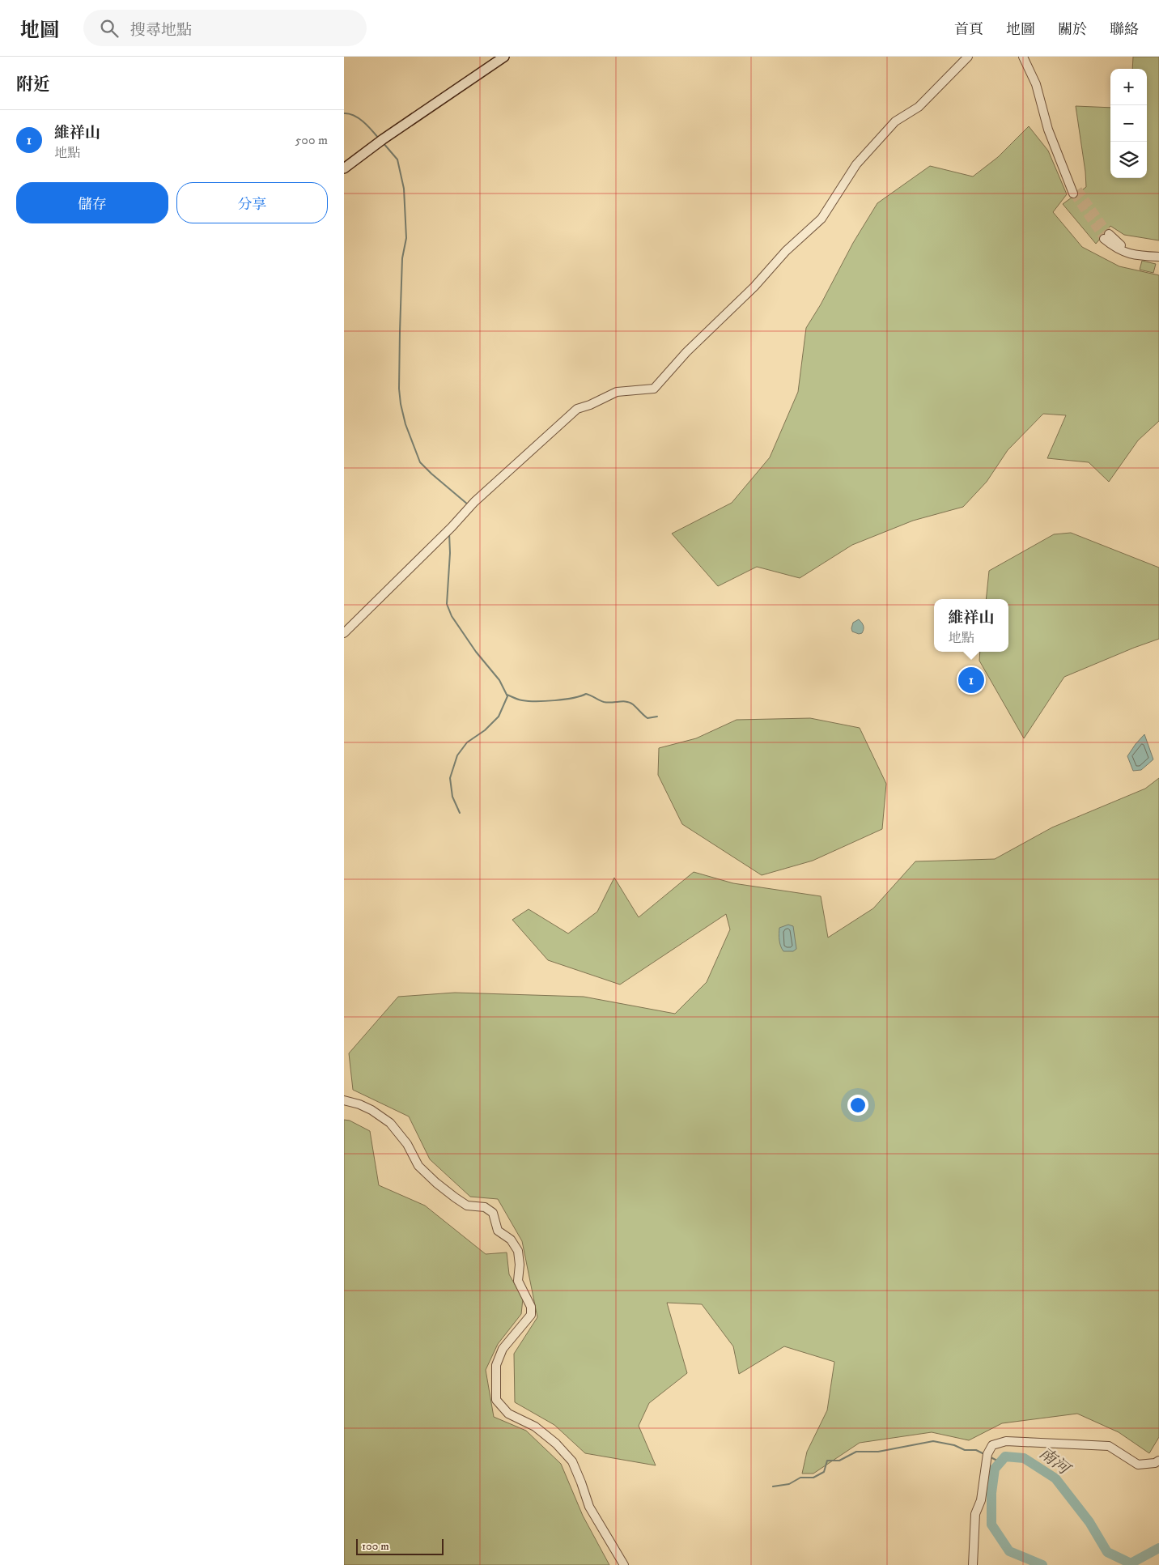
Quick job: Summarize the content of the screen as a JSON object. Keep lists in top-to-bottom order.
{
  "water": ["南河"],
  "scale_bar": "100 m",
  "page": {
    "header": "地圖",
    "search": "搜尋地點",
    "nav": [
      "首頁",
      "地圖",
      "關於",
      "聯絡"
    ],
    "heading": "附近",
    "map_buttons": ["+", "−"],
    "list": [
      {
        "mark": "1",
        "name": "維祥山",
        "note": "地點",
        "value": "500 m"
      }
    ],
    "buttons": ["儲存", "分享"],
    "popup": ["維祥山", "地點"],
    "pins": "1",
    "scale": "100 m"
  }
}
